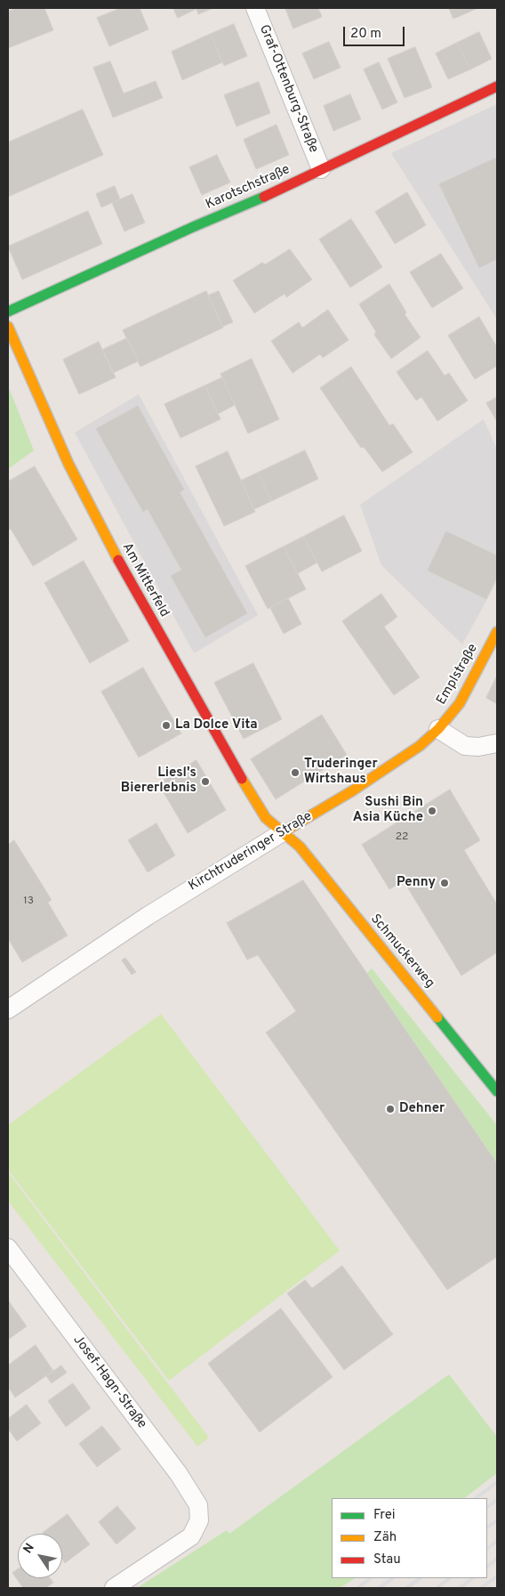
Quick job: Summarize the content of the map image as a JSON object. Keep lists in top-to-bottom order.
{
  "streets": {
    "street": [
      "Graf-Ottenburg-Straße",
      "Karotschstraße",
      "Am Mitterfeld",
      "Emplstraße",
      "Kirchtruderinger Straße",
      "Schmuckerweg",
      "Josef-Hagn-Straße"
    ]
  },
  "crossings": [
    ["Graf-Ottenburg-Straße", "Karotschstraße"],
    ["Am Mitterfeld", "Kirchtruderinger Straße"],
    ["Am Mitterfeld", "Schmuckerweg"],
    ["Emplstraße", "Kirchtruderinger Straße"],
    ["Kirchtruderinger Straße", "Schmuckerweg"]
  ],
  "places": [
    "La Dolce Vita",
    "Truderinger Wirtshaus",
    "Liesl's Biererlebnis",
    "Sushi Bin Asia Küche",
    "Penny",
    "Dehner"
  ],
  "house_numbers": ["22", "13"],
  "legend": ["Frei", "Zäh", "Stau"],
  "scale_bar": "20 m",
  "north": "top left"
}
